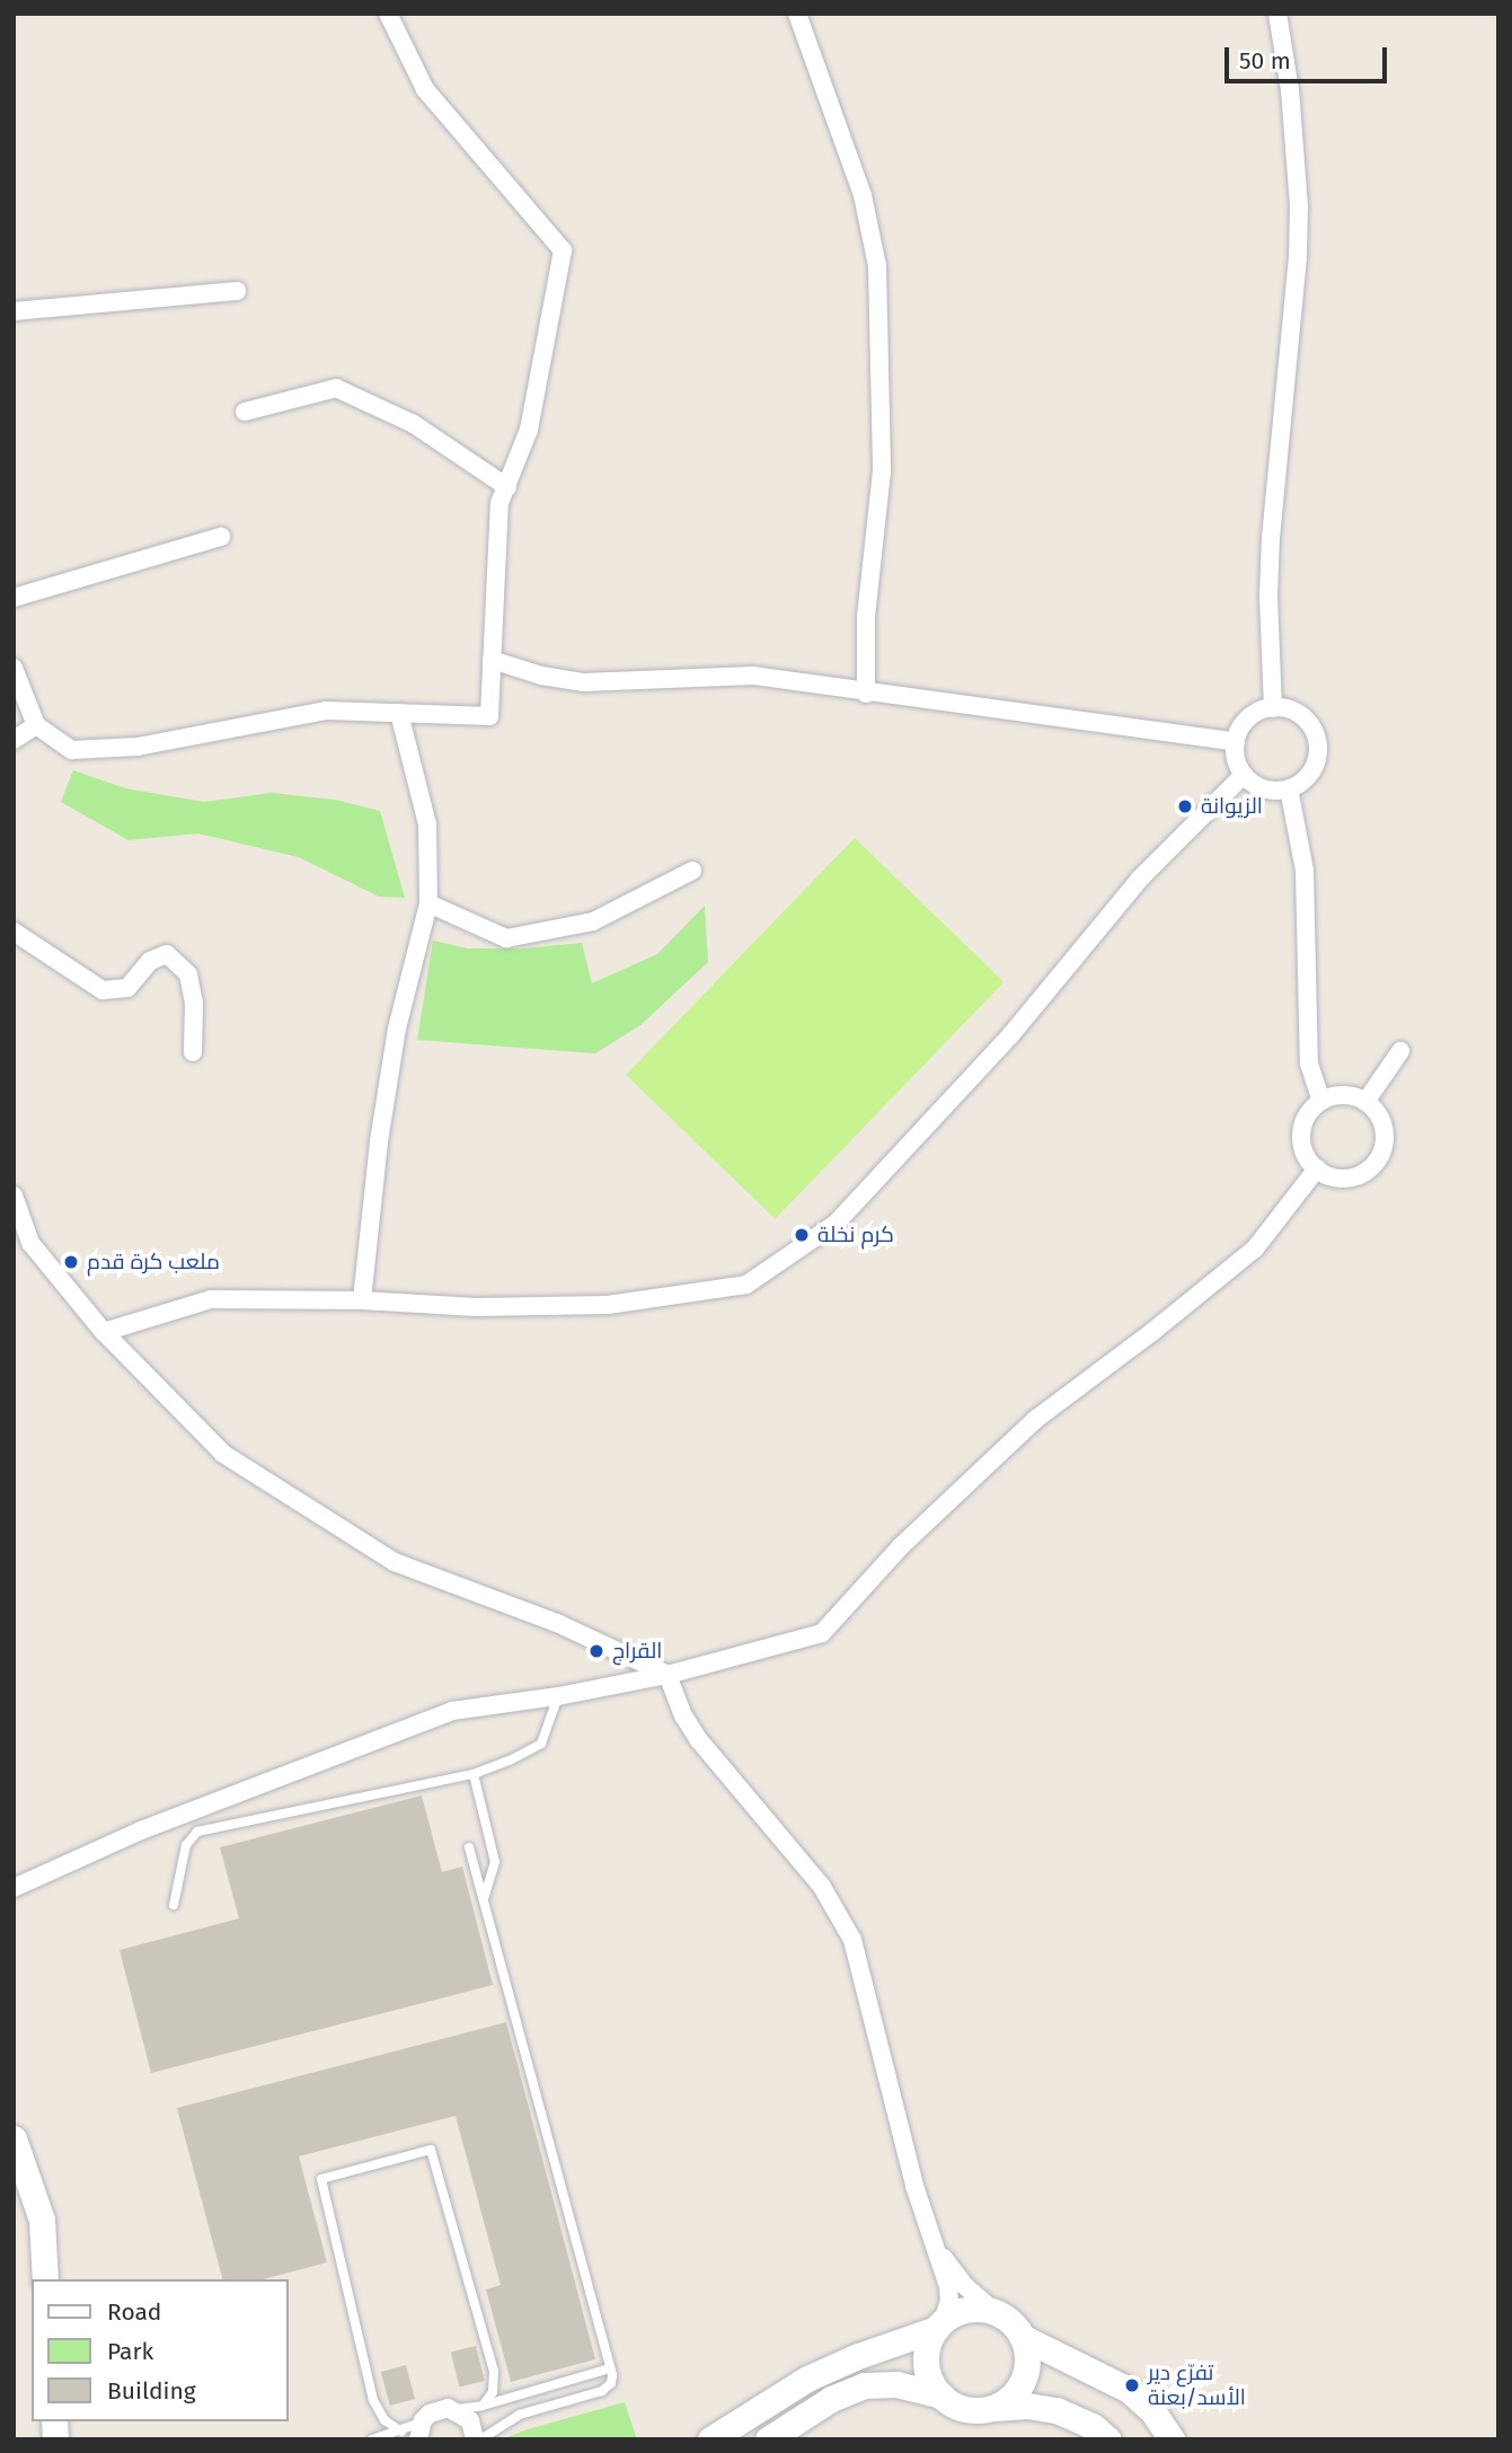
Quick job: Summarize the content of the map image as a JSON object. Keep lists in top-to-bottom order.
{
  "places": [
    "الزيوانة",
    "كرم نخلة",
    "ملعب كرة قدم",
    "القراج",
    "تفرّع دير الأسد/بعنة"
  ],
  "legend": ["Road", "Park", "Building"],
  "scale_bar": "50 m"
}
